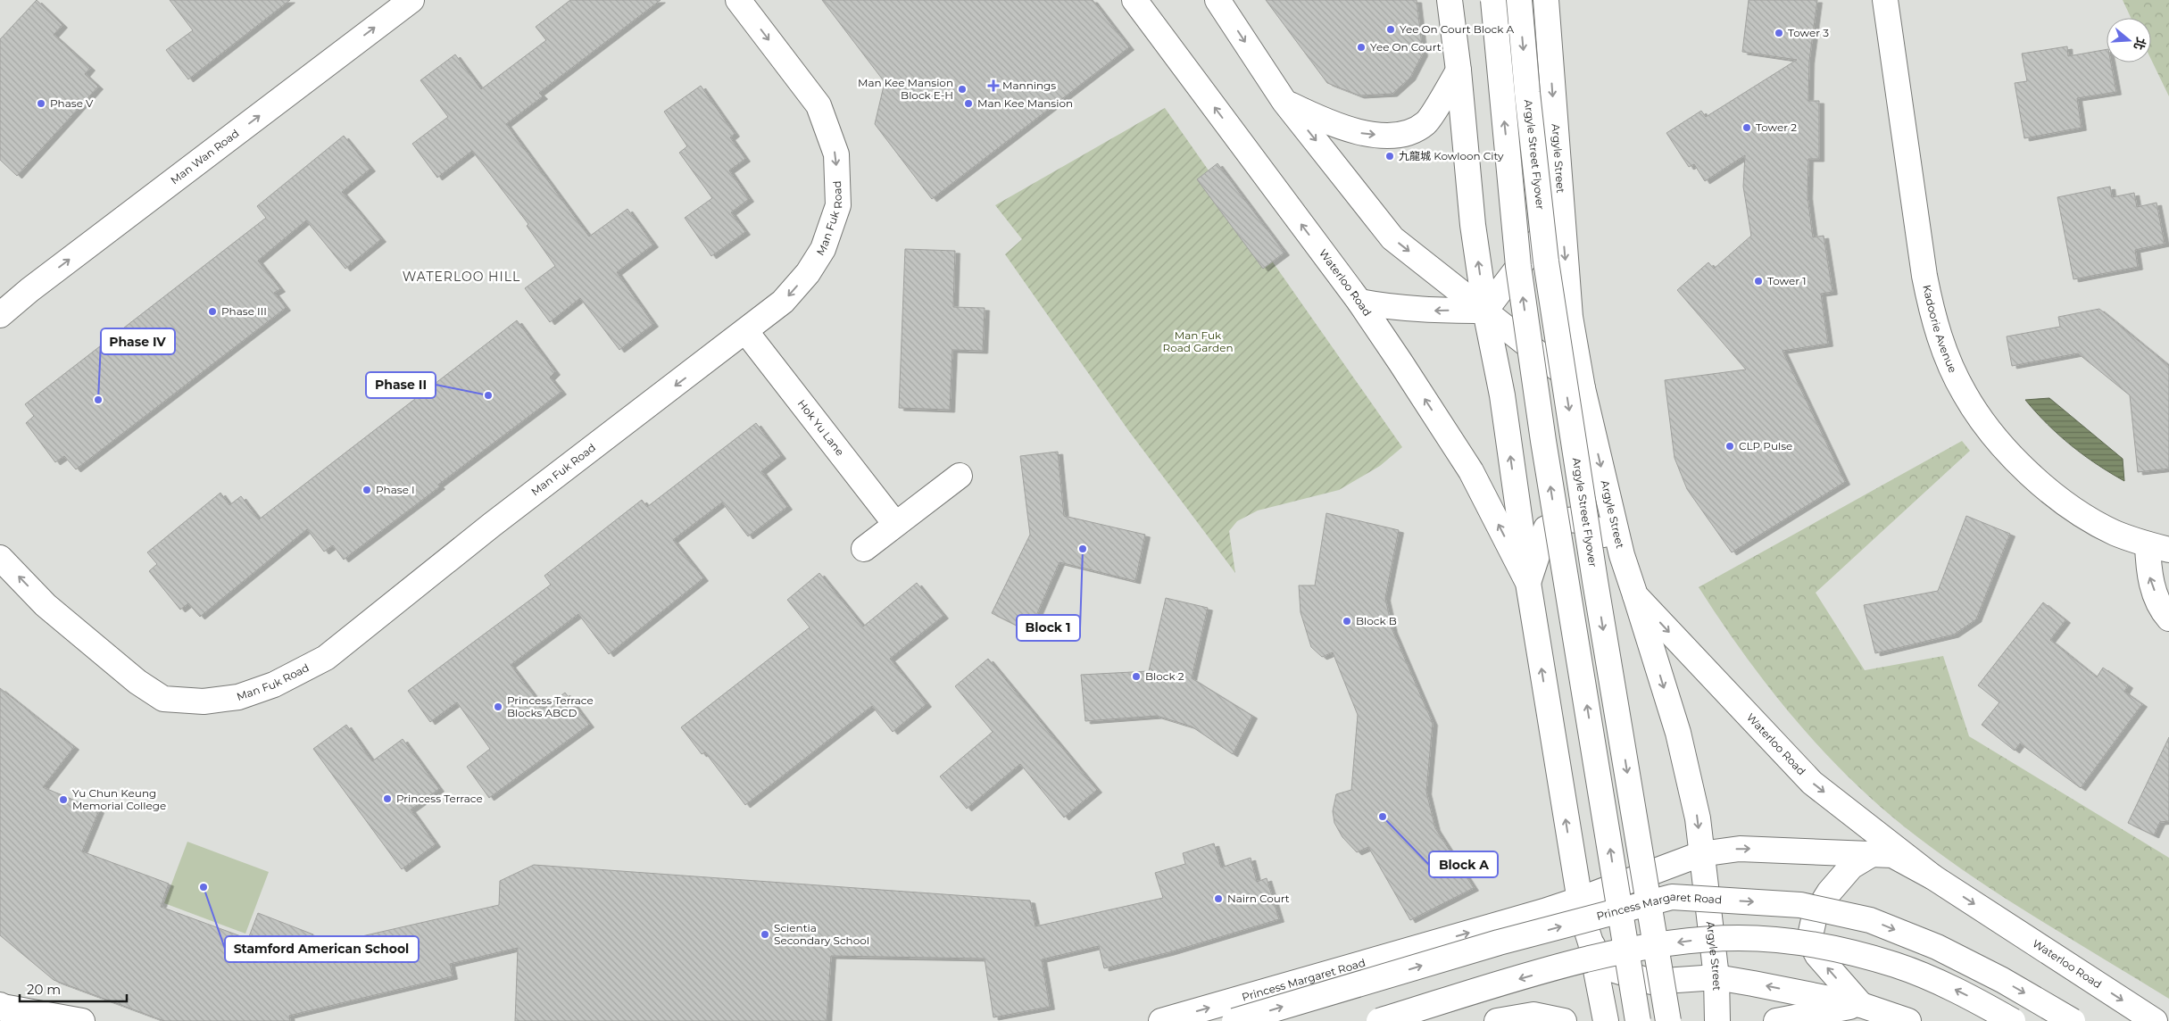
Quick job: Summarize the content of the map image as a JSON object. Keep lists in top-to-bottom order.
{
  "streets": {
    "main road": [
      "Argyle Street Flyover",
      "Man Wan Road",
      "Argyle Street",
      "Man Fuk Road",
      "Waterloo Road",
      "Kadoorie Avenue",
      "Hok Yu Lane",
      "Princess Margaret Road"
    ]
  },
  "crossings": [
    ["Argyle Street", "Waterloo Road"],
    ["Argyle Street", "Princess Margaret Road"],
    ["Man Fuk Road", "Hok Yu Lane"],
    ["Waterloo Road", "Princess Margaret Road"]
  ],
  "one_way": ["Man Wan Road"],
  "districts": ["WATERLOO HILL"],
  "parks": ["Man Fuk Road Garden"],
  "places": {
    "other": [
      "Yee On Court Block A",
      "Tower 3",
      "Yee On Court",
      "Man Kee Mansion Block E-H",
      "Phase V",
      "Man Kee Mansion",
      "Tower 2",
      "九龍城 Kowloon City",
      "Tower 1",
      "Phase III",
      "Phase II",
      "Phase IV",
      "CLP Pulse",
      "Phase I",
      "Block 1",
      "Block B",
      "Block 2",
      "Princess Terrace Blocks ABCD",
      "Princess Terrace",
      "Yu Chun Keung Memorial College",
      "Block A",
      "Stamford American School",
      "Nairn Court",
      "Scientia Secondary School"
    ],
    "health": ["Mannings"]
  },
  "scale_bar": "20 m",
  "north": "right"
}
